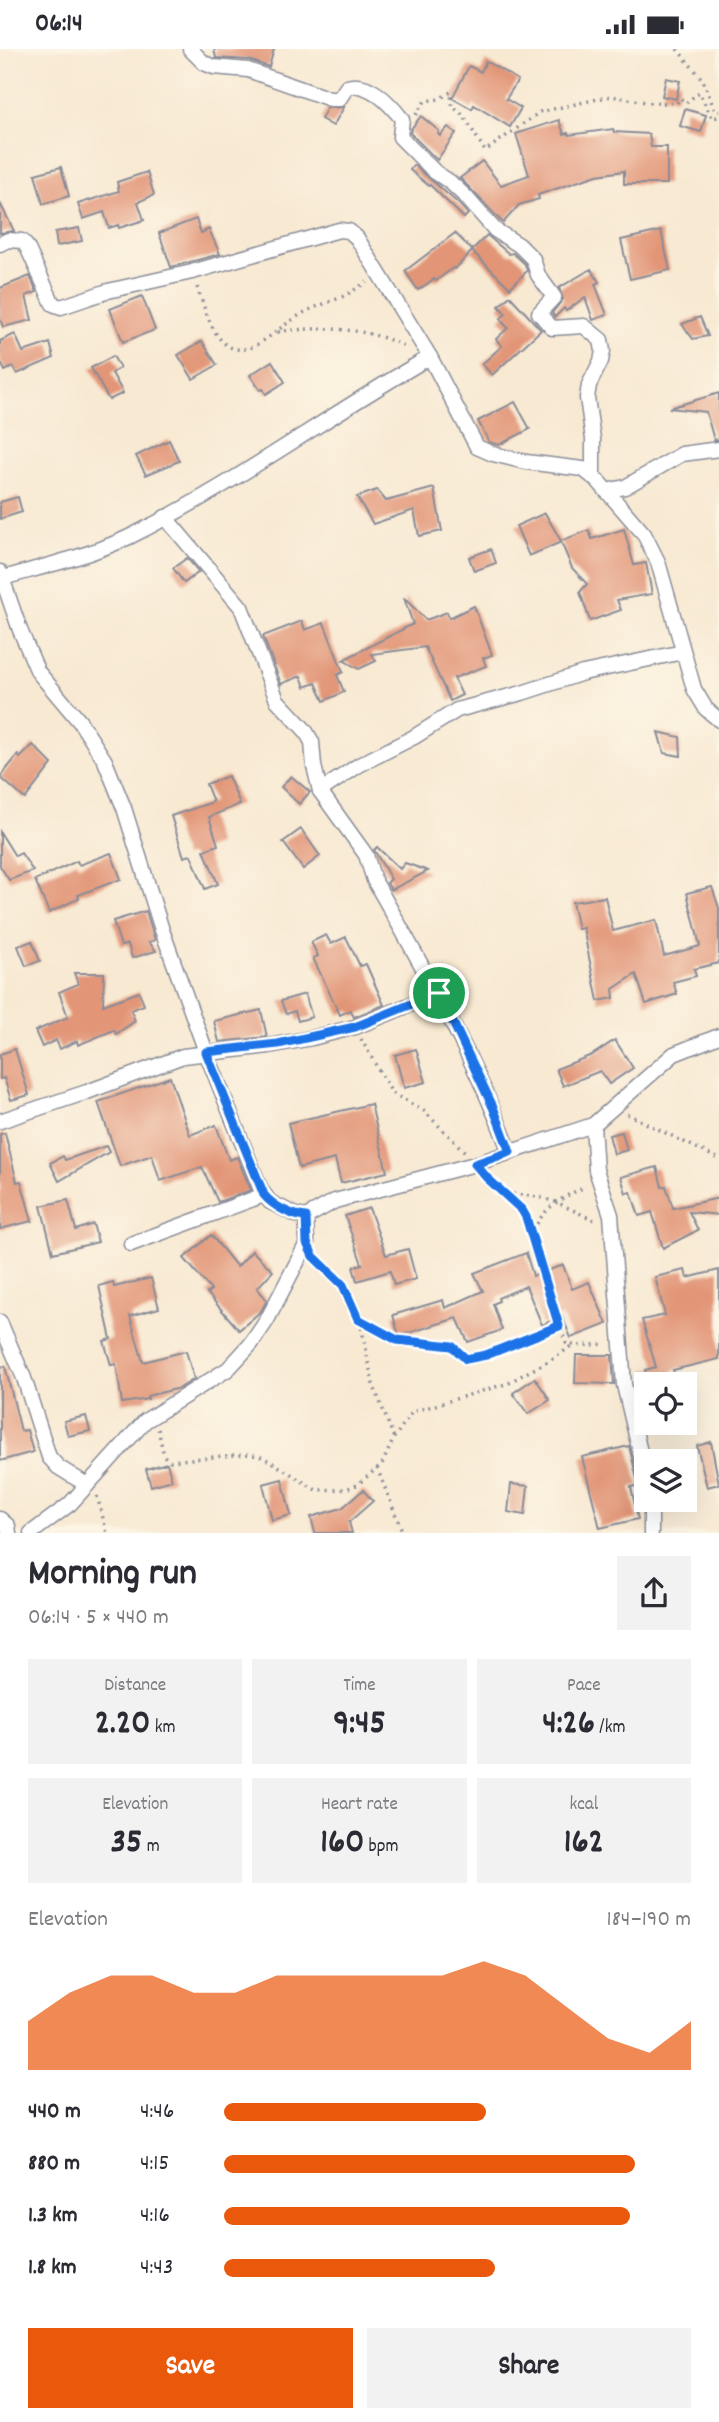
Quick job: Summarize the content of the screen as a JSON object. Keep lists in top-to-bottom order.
{
  "page": {
    "status": "06:14",
    "heading": ["Morning run", "06:14 · 5 × 440 m"],
    "stats": [
      ["Distance", "2.20 km"],
      ["Time", "9:45"],
      ["Pace", "4:26 /km"],
      ["Elevation", "35 m"],
      ["Heart rate", "160 bpm"],
      ["kcal", "162"]
    ],
    "chart": ["Elevation", "184–190 m"],
    "list": [
      {
        "name": "440 m",
        "note": "4:46"
      },
      {
        "name": "880 m",
        "note": "4:15"
      },
      {
        "name": "1.3 km",
        "note": "4:16"
      },
      {
        "name": "1.8 km",
        "note": "4:43"
      }
    ],
    "buttons": ["Save", "Share"]
  }
}
